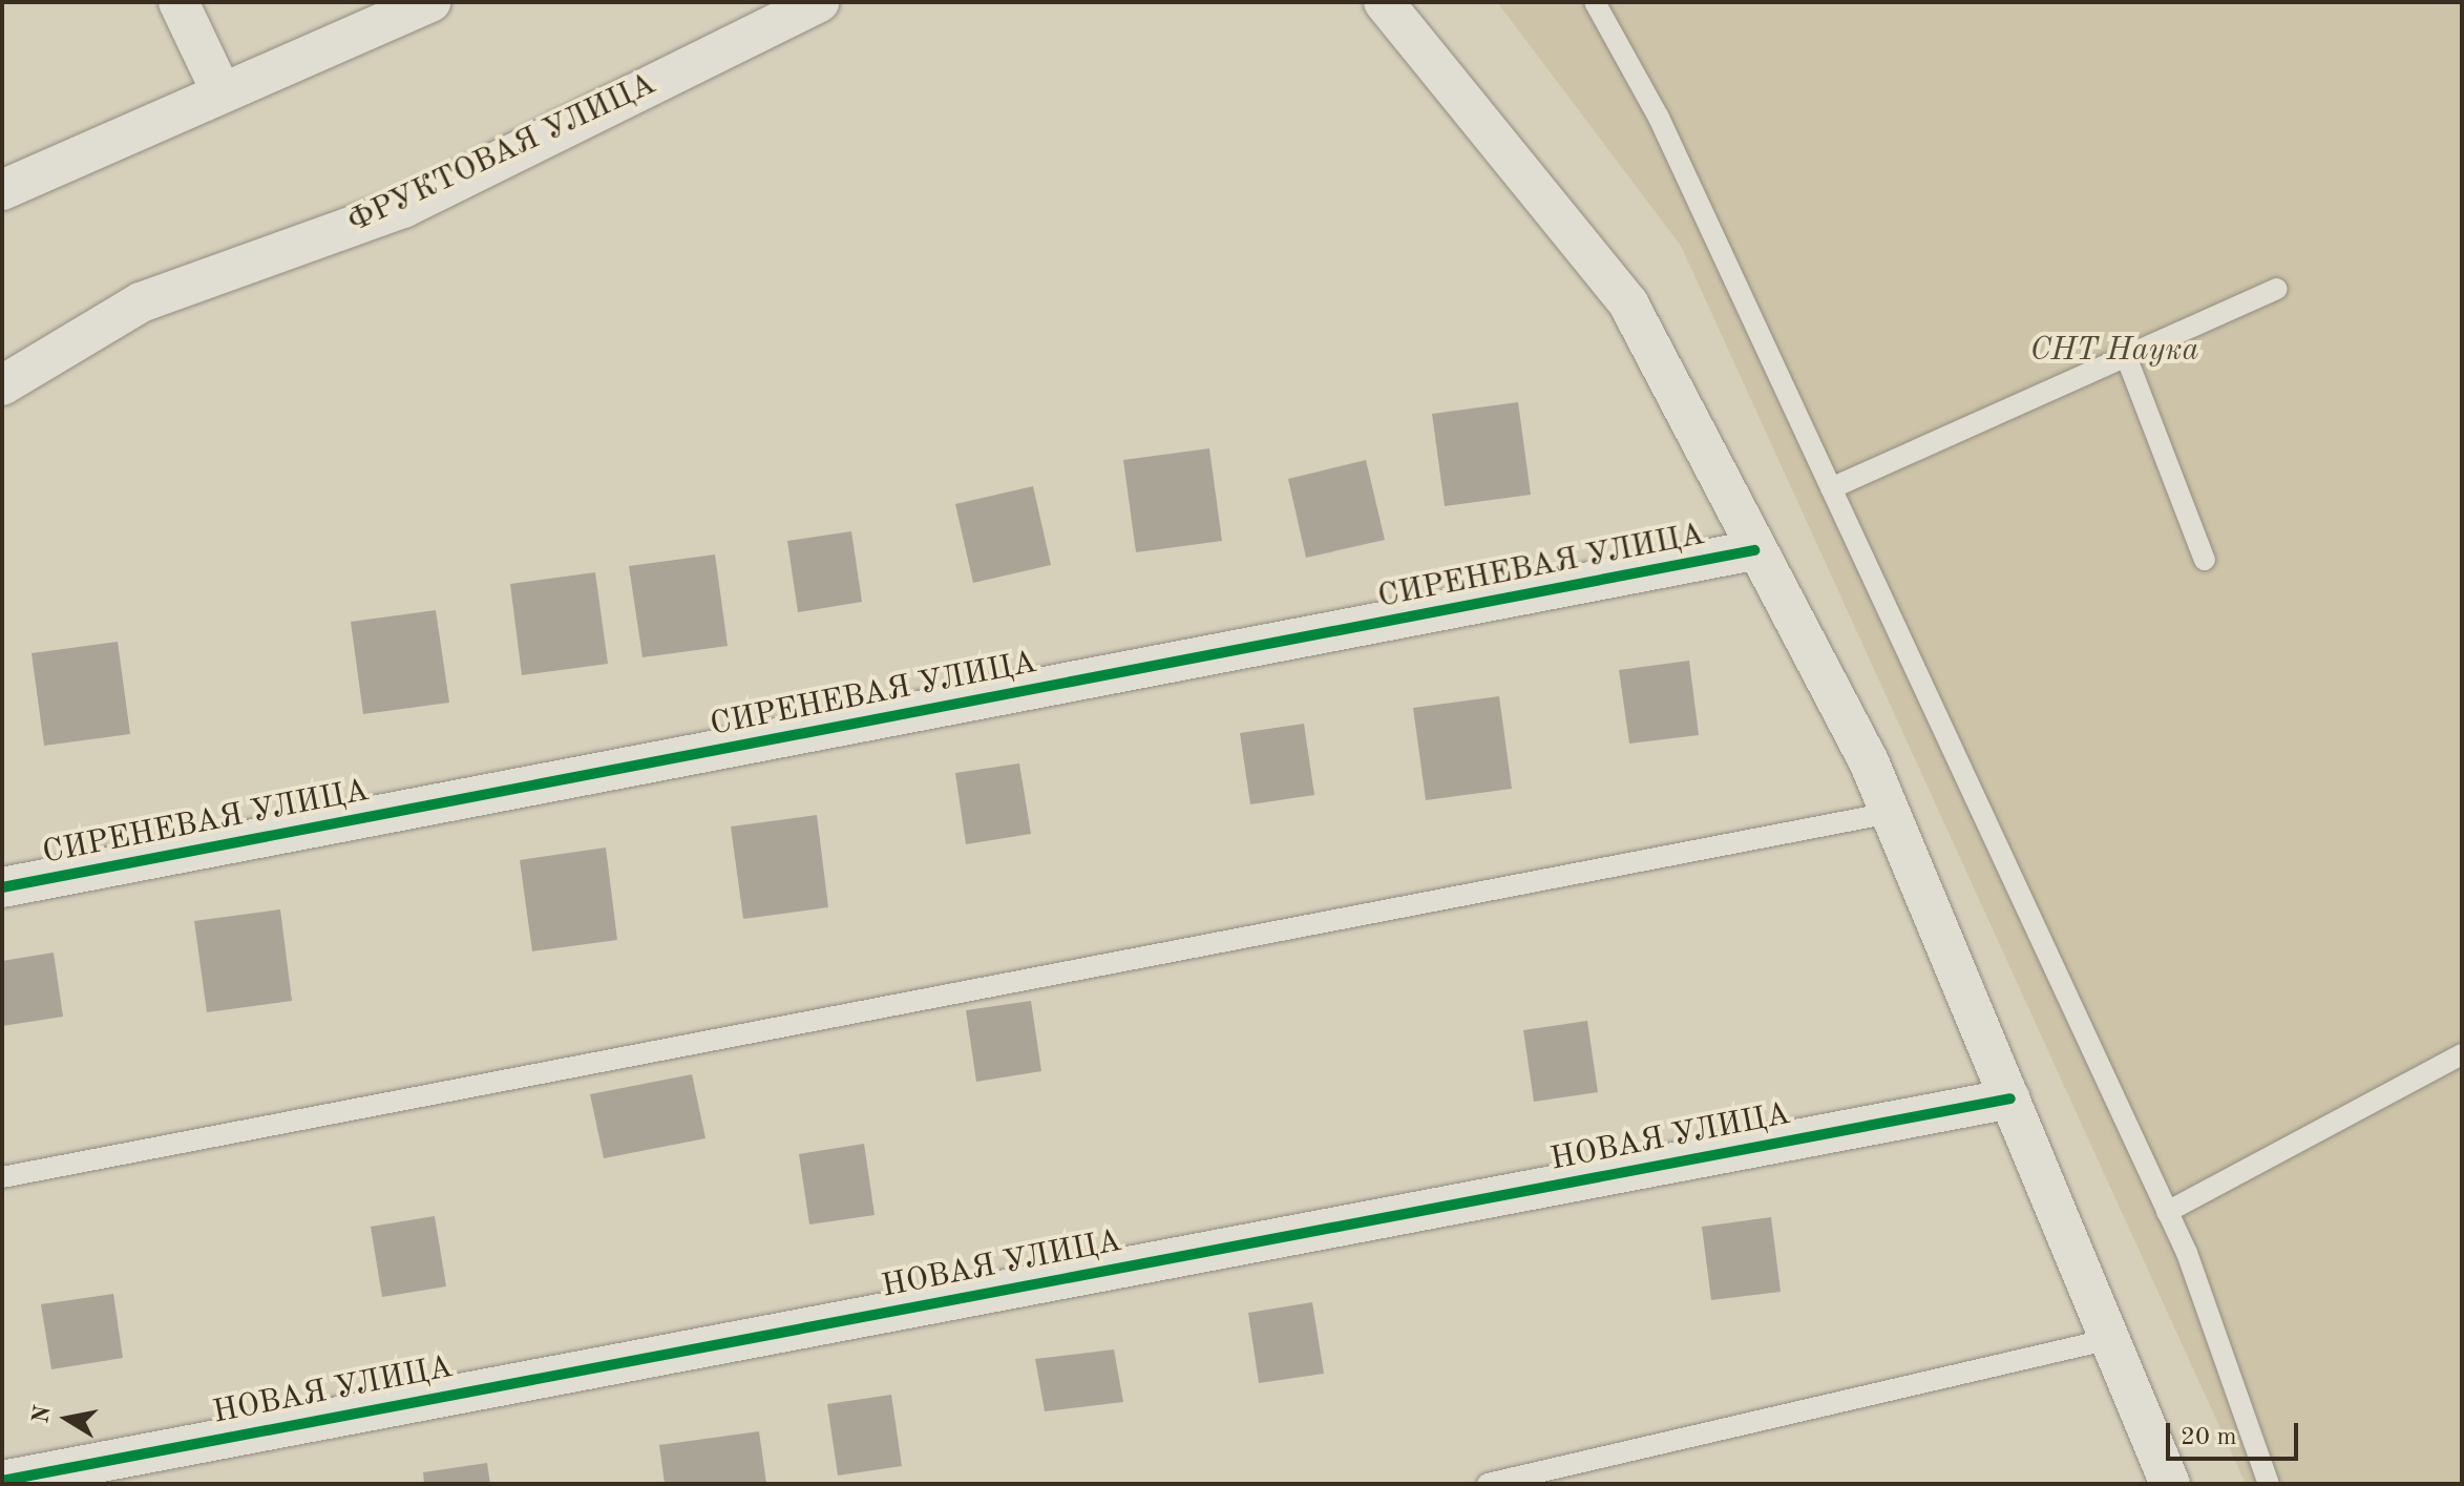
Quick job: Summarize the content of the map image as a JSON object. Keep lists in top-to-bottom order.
{
  "streets": {
    "street": ["ФРУКТОВАЯ УЛИЦА", "СИРЕНЕВАЯ УЛИЦА", "НОВАЯ УЛИЦА"]
  },
  "parks": ["СНТ Наука"],
  "scale_bar": "20 m",
  "north": "left"
}
